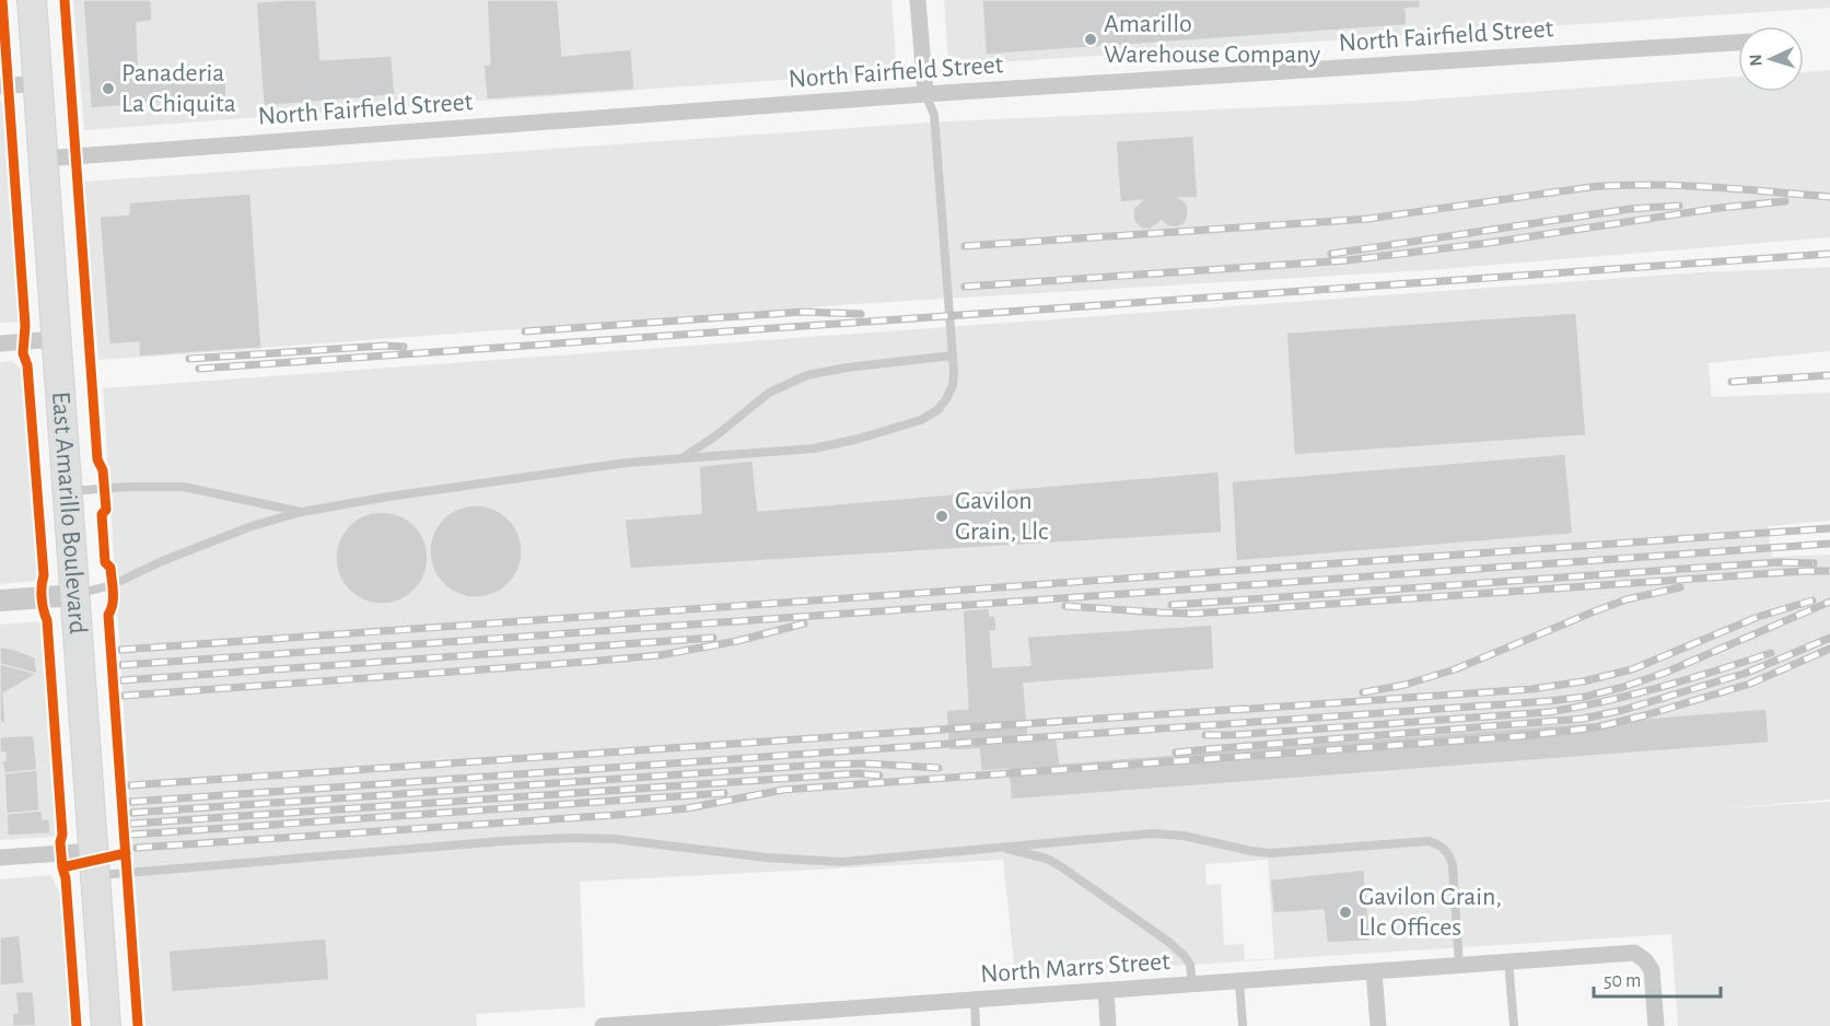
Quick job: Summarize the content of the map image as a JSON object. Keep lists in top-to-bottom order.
{
  "streets": {
    "highway": ["East Amarillo Boulevard"],
    "street": ["North Fairfield Street", "North Marrs Street"]
  },
  "crossings": [
    ["North Fairfield Street", "East Amarillo Boulevard"]
  ],
  "places": [
    "Amarillo Warehouse Company",
    "Panaderia La Chiquita",
    "Gavilon Grain, Llc",
    "Gavilon Grain, Llc Offices"
  ],
  "scale_bar": "50 m",
  "north": "left"
}
